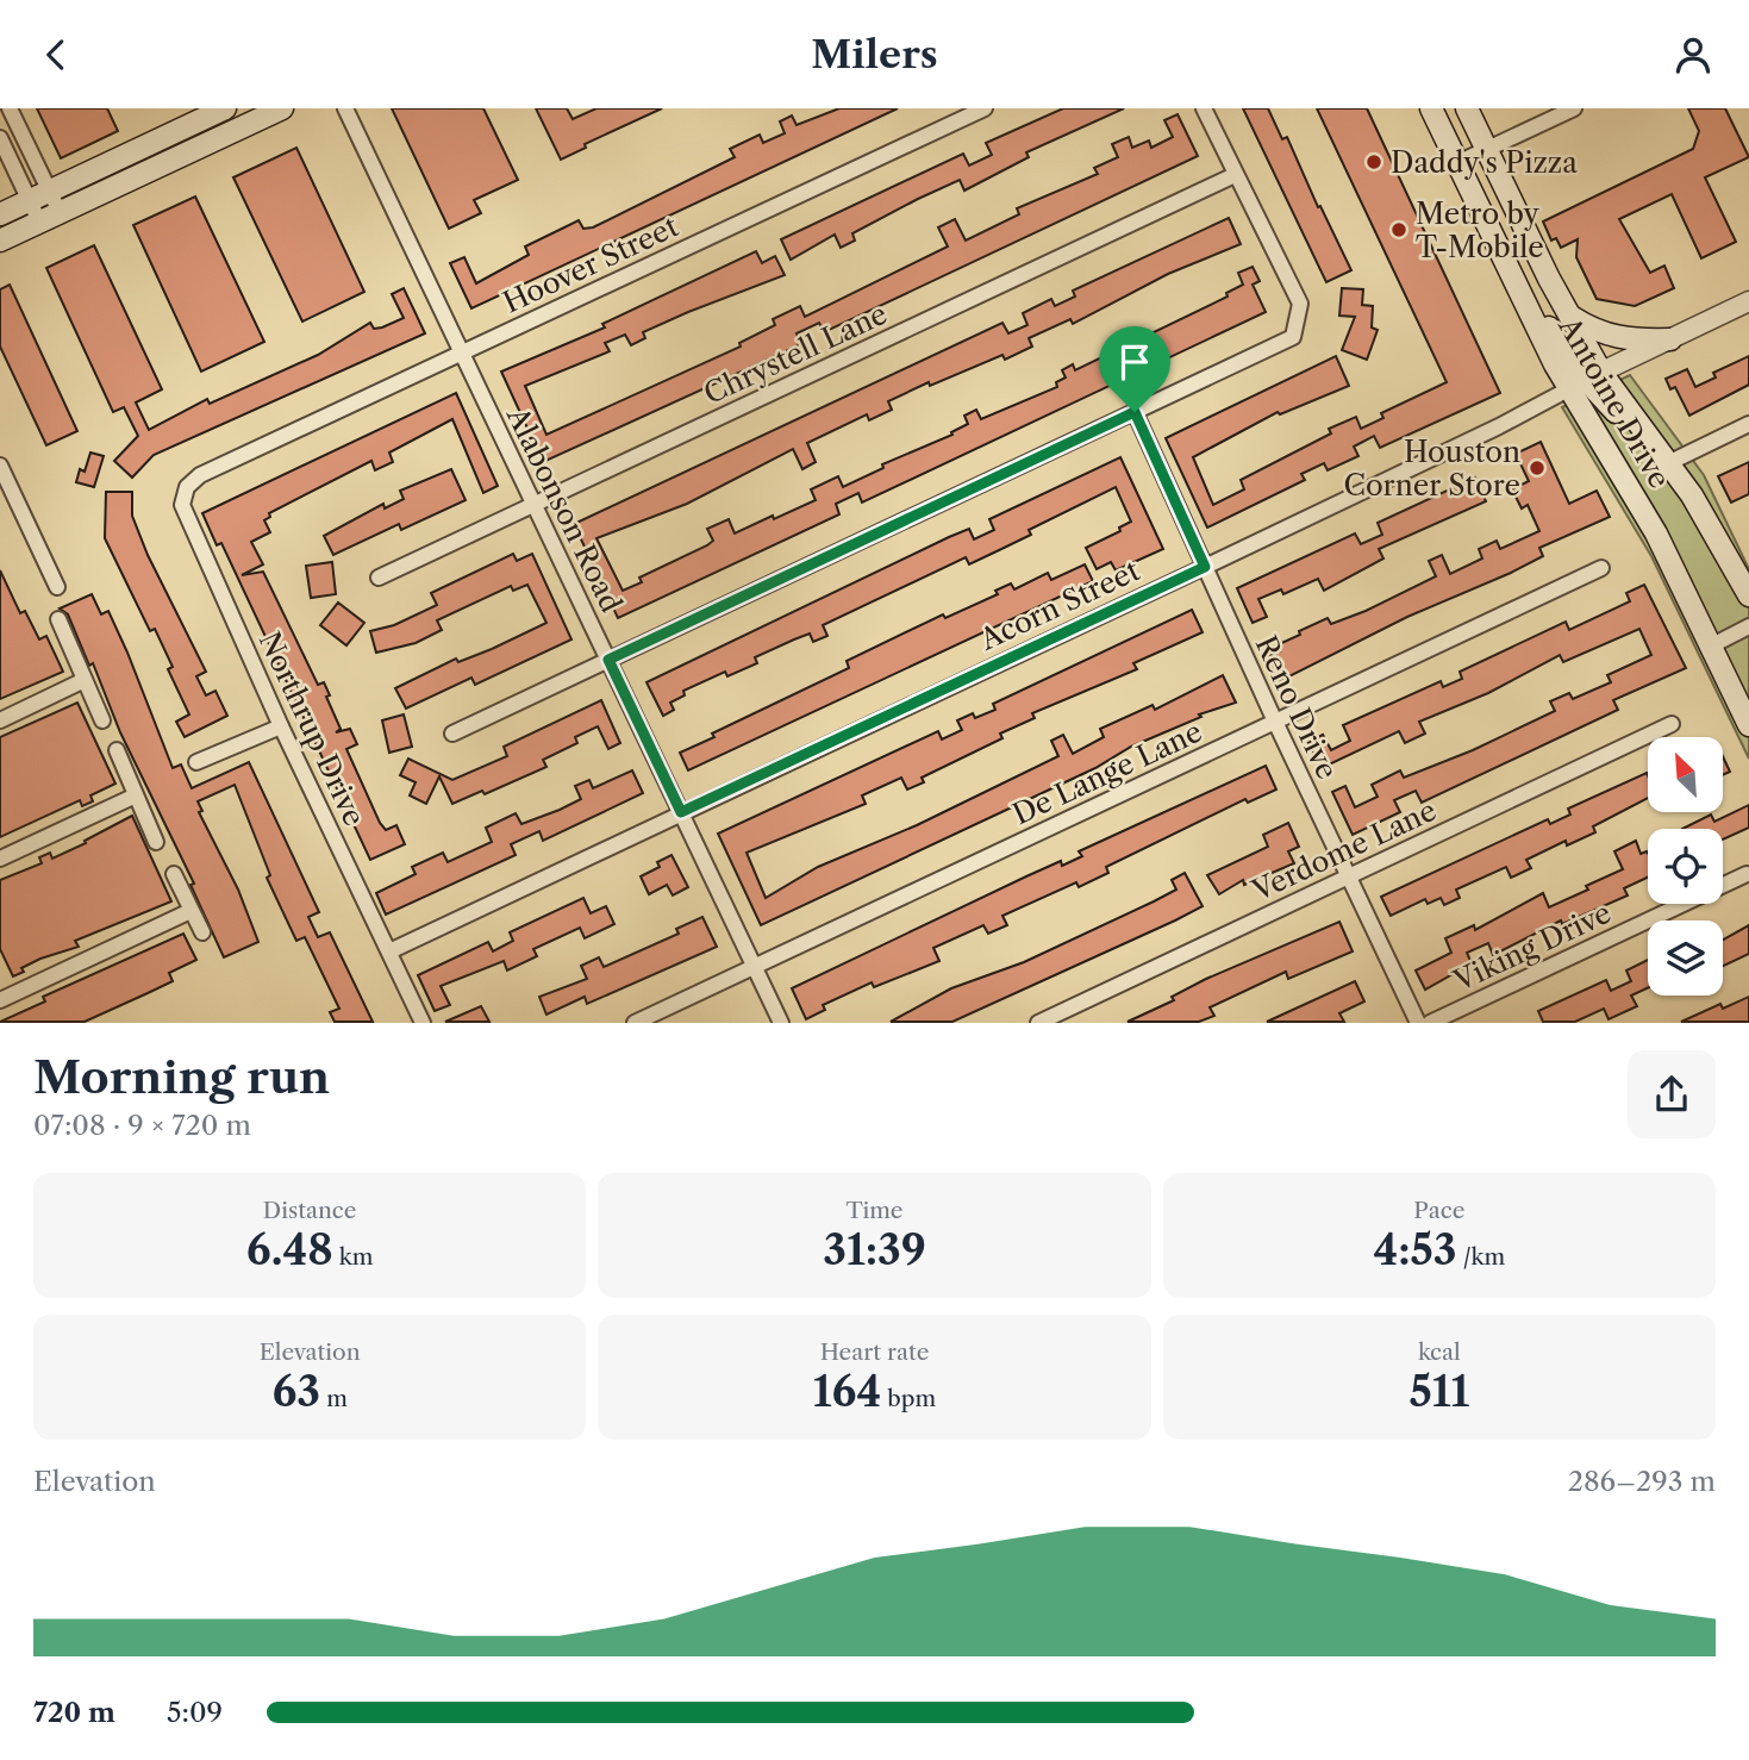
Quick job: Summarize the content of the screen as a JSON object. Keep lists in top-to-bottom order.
{
  "streets": {
    "main road": ["Antoine Drive"],
    "street": [
      "Hoover Street",
      "Chrystell Lane",
      "Alabonson Road",
      "Acorn Street",
      "Reno Drive",
      "Northrup Drive",
      "De Lange Lane",
      "Verdome Lane",
      "Viking Drive"
    ]
  },
  "crossings": [
    ["Hoover Street", "Alabonson Road"],
    ["Hoover Street", "Northrup Drive"],
    ["Chrystell Lane", "Alabonson Road"],
    ["Antoine Drive", "Acorn Street"],
    ["Alabonson Road", "Acorn Street"],
    ["Alabonson Road", "De Lange Lane"],
    ["Acorn Street", "Reno Drive"],
    ["Acorn Street", "Northrup Drive"],
    ["Reno Drive", "De Lange Lane"],
    ["Reno Drive", "Verdome Lane"]
  ],
  "places": ["Daddy's Pizza", "Metro by T-Mobile", "Houston Corner Store"],
  "north": "top left",
  "page": {
    "header": "Milers",
    "heading": ["Morning run", "07:08 · 9 × 720 m"],
    "stats": [
      ["Distance", "6.48 km"],
      ["Time", "31:39"],
      ["Pace", "4:53 /km"],
      ["Elevation", "63 m"],
      ["Heart rate", "164 bpm"],
      ["kcal", "511"]
    ],
    "chart": ["Elevation", "286–293 m"],
    "list": [
      {
        "name": "720 m",
        "note": "5:09"
      }
    ]
  }
}
